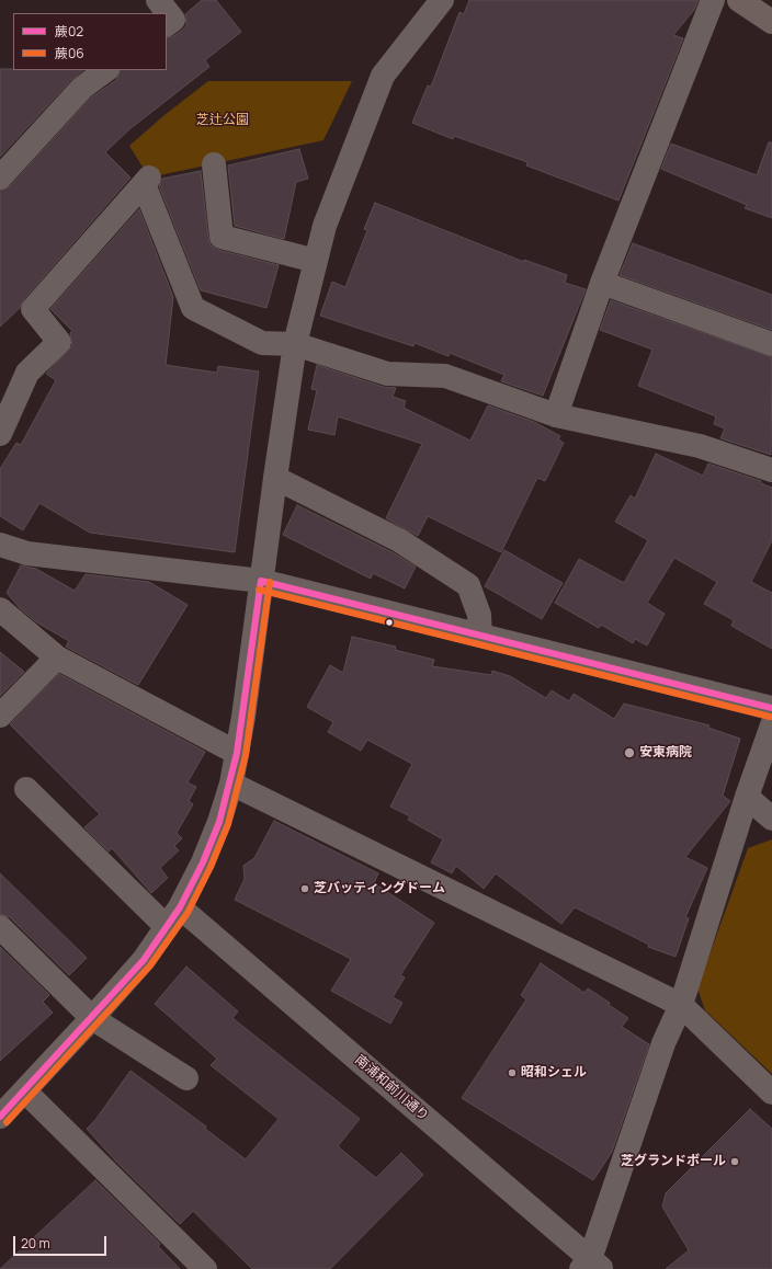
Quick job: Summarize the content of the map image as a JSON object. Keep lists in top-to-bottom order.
{
  "streets": {
    "street": ["南浦和前川通り"]
  },
  "parks": ["芝辻公園"],
  "places": [
    "安東病院",
    "芝バッティングドーム",
    "昭和シェル",
    "芝グランドボール"
  ],
  "lines": ["transit line 蕨02", "transit line 蕨06"],
  "legend": ["蕨02", "蕨06"],
  "scale_bar": "20 m"
}
